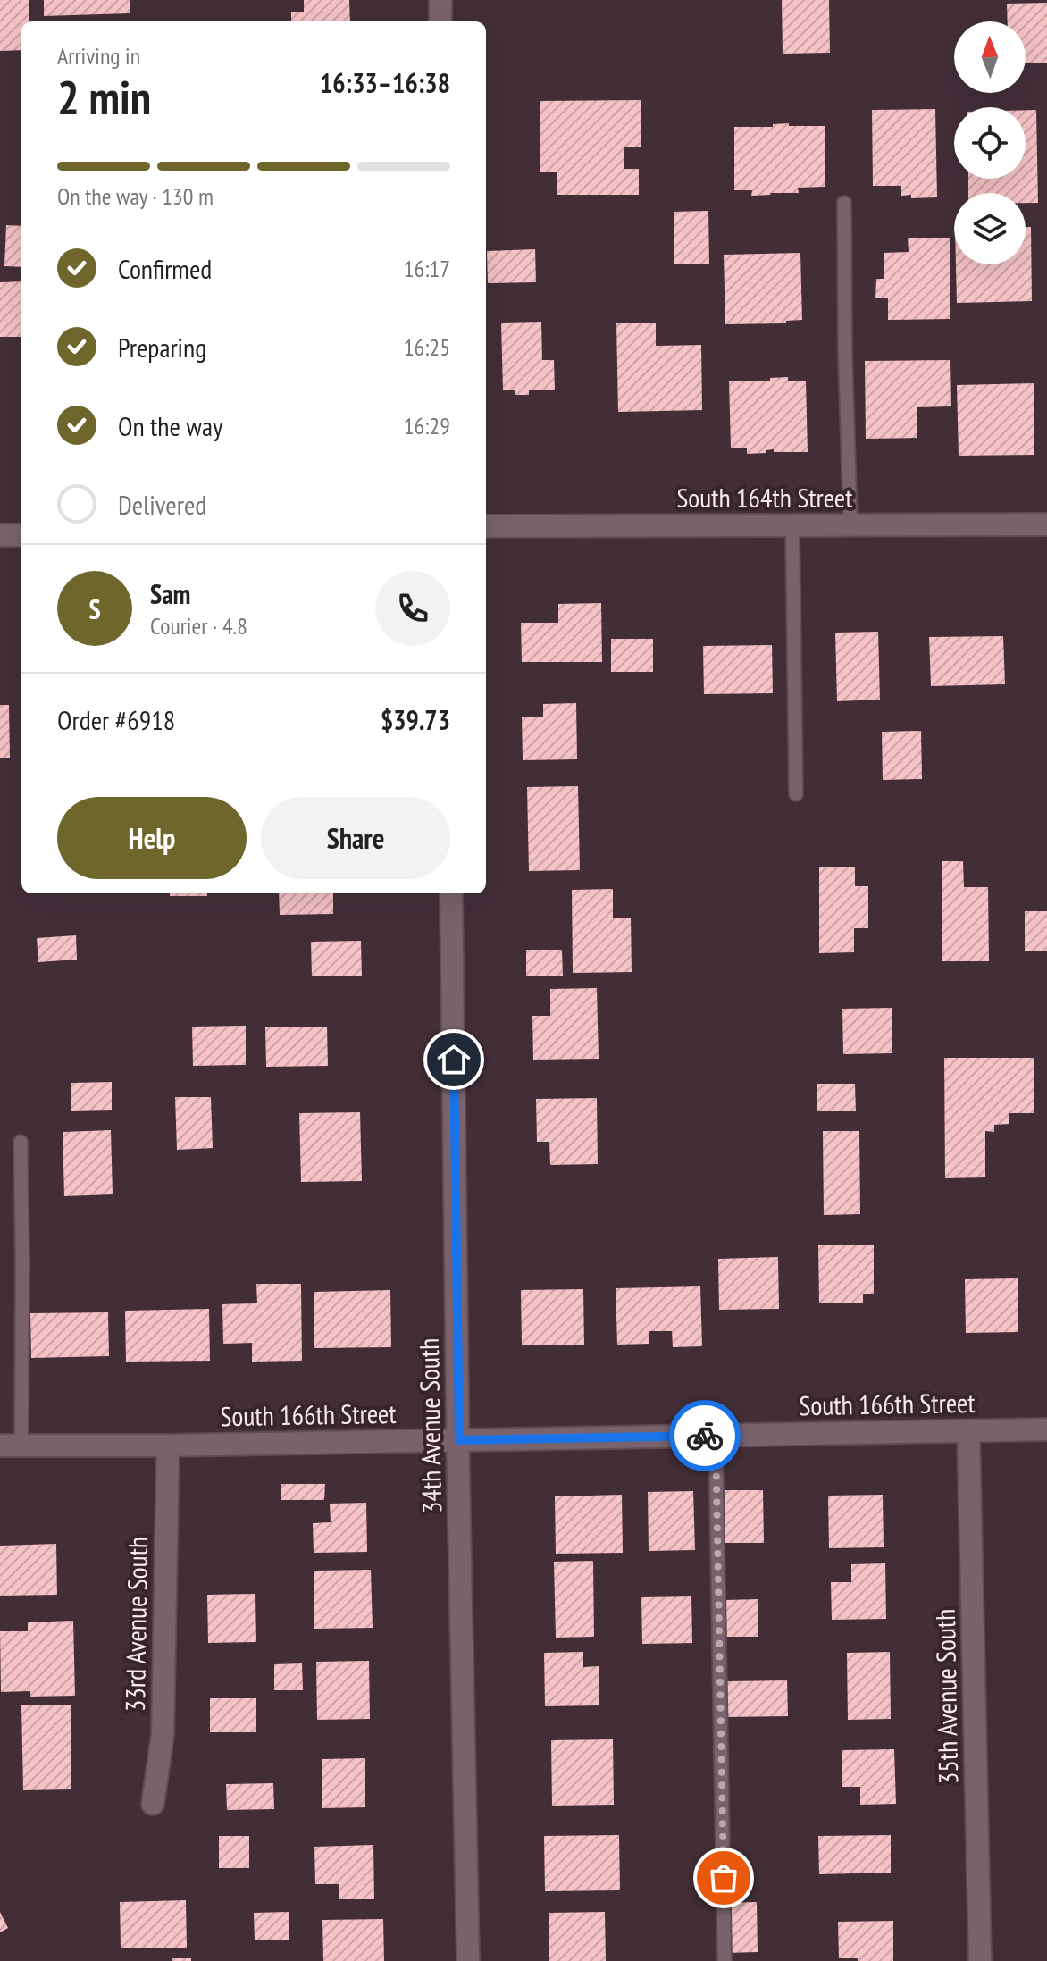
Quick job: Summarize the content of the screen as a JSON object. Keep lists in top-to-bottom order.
{
  "streets": {
    "street": [
      "South 164th Street",
      "South 166th Street",
      "34th Avenue South",
      "33rd Avenue South",
      "35th Avenue South"
    ]
  },
  "crossings": [
    ["South 166th Street", "34th Avenue South"],
    ["South 166th Street", "33rd Avenue South"],
    ["South 166th Street", "35th Avenue South"]
  ],
  "north": "top",
  "page": {
    "heading": ["2 min", "Arriving in", "16:33–16:38"],
    "panel": [
      "Sam",
      "Courier · 4.8",
      "Order #6918",
      "$39.73"
    ],
    "bar": "On the way · 130 m",
    "list": [
      ["Confirmed", "16:17"],
      ["Preparing", "16:25"],
      ["On the way", "16:29"],
      "Delivered"
    ],
    "round": "S",
    "buttons": ["Help", "Share"]
  }
}
